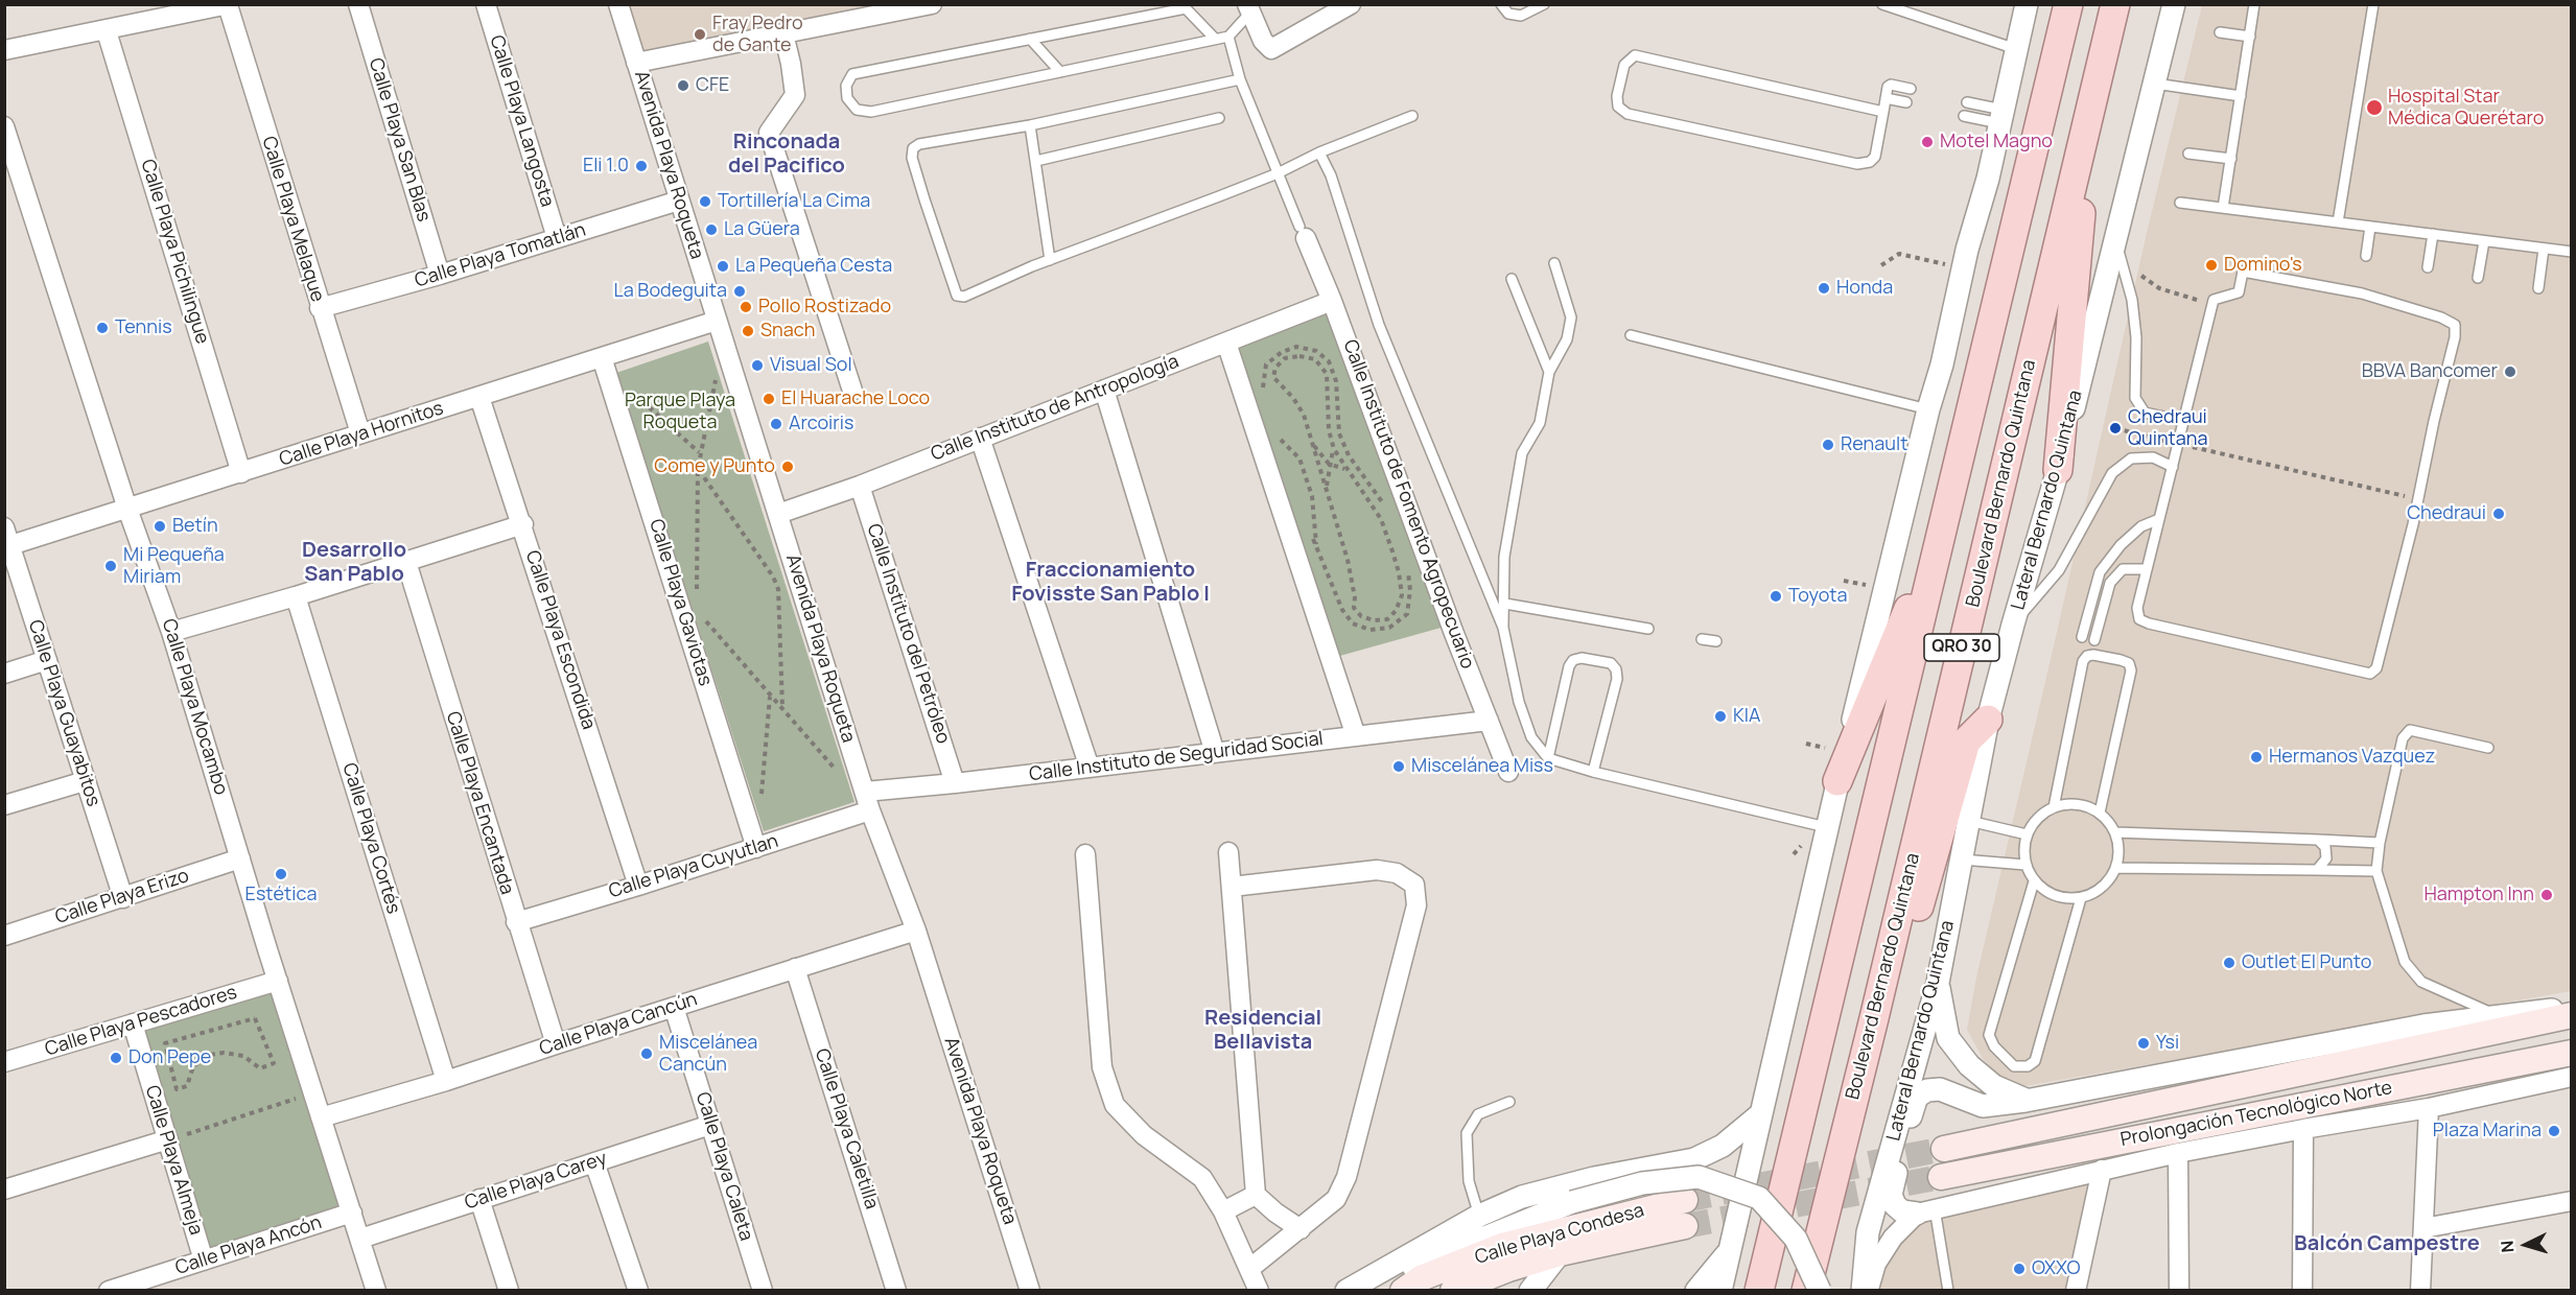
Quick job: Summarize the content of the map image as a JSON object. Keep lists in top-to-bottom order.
{
  "streets": {
    "main road": [
      "Boulevard Bernardo Quintana",
      "QRO 30",
      "Prolongación Tecnológico Norte",
      "Calle Playa Condesa"
    ],
    "street": [
      "Calle Playa Langosta",
      "Calle Playa San Blas",
      "Avenida Playa Roqueta",
      "Calle Playa Melaque",
      "Calle Playa Pichilingue",
      "Calle Playa Tomatlán",
      "Calle Instituto de Antropología",
      "Calle Playa Hornitos",
      "Lateral Bernardo Quintana",
      "Calle Instituto de Fomento Agropecuario",
      "Calle Playa Gaviotas",
      "Calle Instituto del Petróleo",
      "Calle Playa Escondida",
      "Calle Playa Mocambo",
      "Calle Playa Guayabitos",
      "Calle Instituto de Seguridad Social",
      "Calle Playa Encantada",
      "Calle Playa Cortés",
      "Calle Playa Cuyutlan",
      "Calle Playa Erizo",
      "Calle Playa Pescadores",
      "Calle Playa Cancún",
      "Calle Playa Caletilla",
      "Calle Playa Almeja",
      "Calle Playa Caleta",
      "Calle Playa Carey",
      "Calle Playa Ancón"
    ]
  },
  "crossings": [
    ["Calle Playa Langosta", "Calle Playa Tomatlán"],
    ["Calle Playa San Blas", "Calle Playa Tomatlán"],
    ["Avenida Playa Roqueta", "Calle Playa Tomatlán"],
    ["Avenida Playa Roqueta", "Calle Instituto de Antropología"],
    ["Avenida Playa Roqueta", "Calle Playa Hornitos"],
    ["Avenida Playa Roqueta", "Calle Instituto de Seguridad Social"],
    ["Avenida Playa Roqueta", "Calle Playa Cuyutlan"],
    ["Avenida Playa Roqueta", "Calle Playa Cancún"],
    ["Calle Playa Melaque", "Calle Playa Tomatlán"],
    ["Calle Playa Melaque", "Calle Playa Hornitos"],
    ["Calle Playa Pichilingue", "Calle Playa Hornitos"],
    ["Calle Instituto de Antropología", "Calle Instituto de Fomento Agropecuario"],
    ["Calle Instituto de Antropología", "Calle Instituto del Petróleo"],
    ["Calle Playa Hornitos", "Calle Playa Gaviotas"],
    ["Calle Playa Hornitos", "Calle Playa Escondida"],
    ["Calle Playa Hornitos", "Calle Playa Mocambo"],
    ["Calle Playa Hornitos", "Calle Playa Guayabitos"],
    ["Calle Instituto de Fomento Agropecuario", "Calle Instituto de Seguridad Social"],
    ["Calle Playa Gaviotas", "Calle Playa Cuyutlan"],
    ["Calle Instituto del Petróleo", "Calle Instituto de Seguridad Social"],
    ["Calle Playa Escondida", "Calle Playa Cuyutlan"],
    ["Calle Playa Mocambo", "Calle Playa Erizo"],
    ["Calle Playa Mocambo", "Calle Playa Pescadores"],
    ["Calle Playa Mocambo", "Calle Playa Cancún"],
    ["Calle Playa Mocambo", "Calle Playa Carey"],
    ["Calle Playa Mocambo", "Calle Playa Ancón"],
    ["Calle Playa Guayabitos", "Calle Playa Erizo"],
    ["Calle Playa Encantada", "Calle Playa Cuyutlan"],
    ["Calle Playa Encantada", "Calle Playa Cancún"],
    ["Calle Playa Cortés", "Calle Playa Cancún"],
    ["Calle Playa Pescadores", "Calle Playa Almeja"],
    ["Calle Playa Cancún", "Calle Playa Caletilla"],
    ["Calle Playa Cancún", "Calle Playa Caleta"],
    ["Calle Playa Almeja", "Calle Playa Ancón"],
    ["Calle Playa Caleta", "Calle Playa Carey"]
  ],
  "districts": [
    "Rinconada del Pacifico",
    "Desarrollo San Pablo",
    "Fraccionamiento Fovisste San Pablo I",
    "Residencial Bellavista",
    "Balcón Campestre"
  ],
  "parks": ["Parque Playa Roqueta"],
  "places": [
    "Fray Pedro de Gante",
    "CFE",
    "Hospital Star Médica Querétaro",
    "Motel Magno",
    "Eli 1.0",
    "Tortillería La Cima",
    "La Güera",
    "Domino's",
    "La Pequeña Cesta",
    "Honda",
    "La Bodeguita",
    "Pollo Rostizado",
    "Tennis",
    "Snach",
    "Visual Sol",
    "BBVA Bancomer",
    "El Huarache Loco",
    "Arcoiris",
    "Chedraui Quintana",
    "Renault",
    "Come y Punto",
    "Chedraui",
    "Betín",
    "Mi Pequeña Miriam",
    "Toyota",
    "KIA",
    "Hermanos Vazquez",
    "Miscelánea Miss",
    "Estética",
    "Hampton Inn",
    "Outlet El Punto",
    "Ysi",
    "Miscelánea Cancún",
    "Don Pepe",
    "Plaza Marina",
    "OXXO"
  ],
  "north": "left"
}
